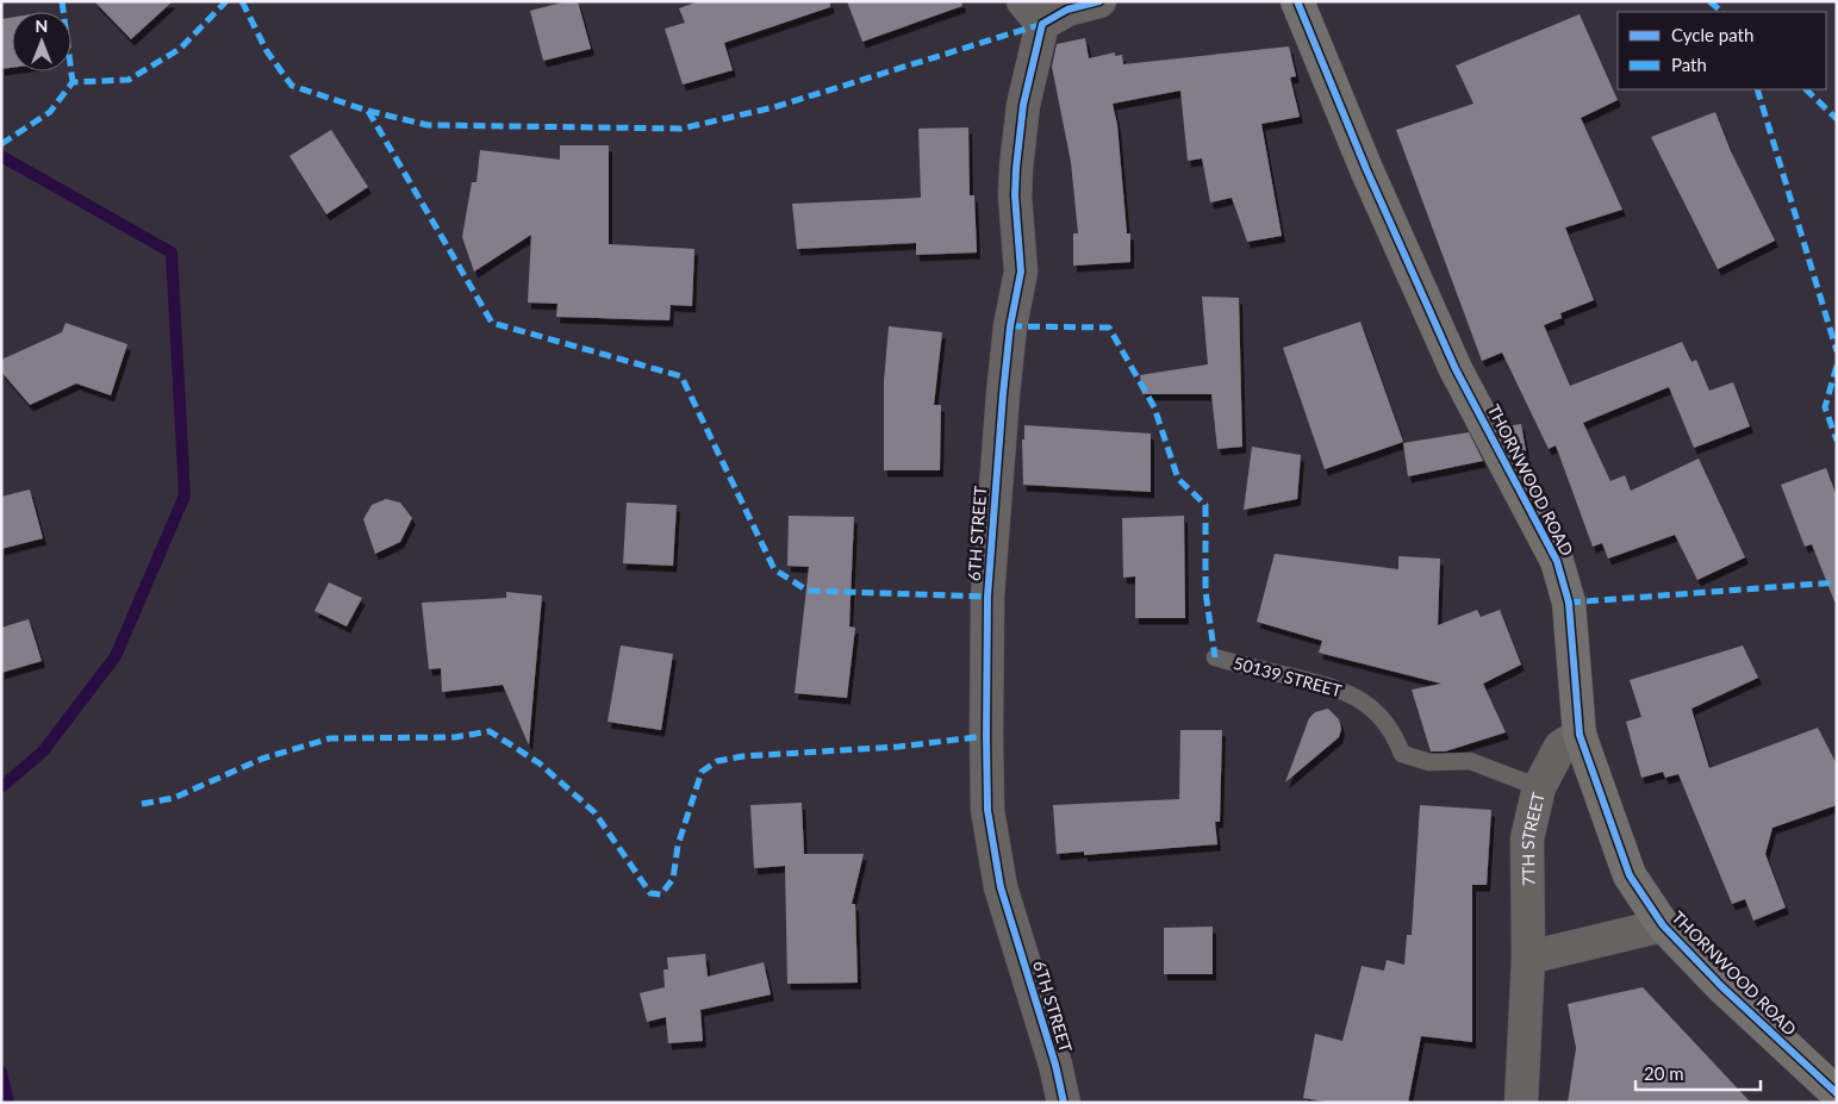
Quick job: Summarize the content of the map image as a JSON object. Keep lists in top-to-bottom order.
{
  "streets": {
    "street": ["THORNWOOD ROAD", "6TH STREET", "7TH STREET"],
    "lane": ["50139 STREET"]
  },
  "crossings": [
    ["THORNWOOD ROAD", "7TH STREET"],
    ["50139 STREET", "7TH STREET"]
  ],
  "legend": ["Cycle path", "Path"],
  "scale_bar": "20 m",
  "north": "top"
}
